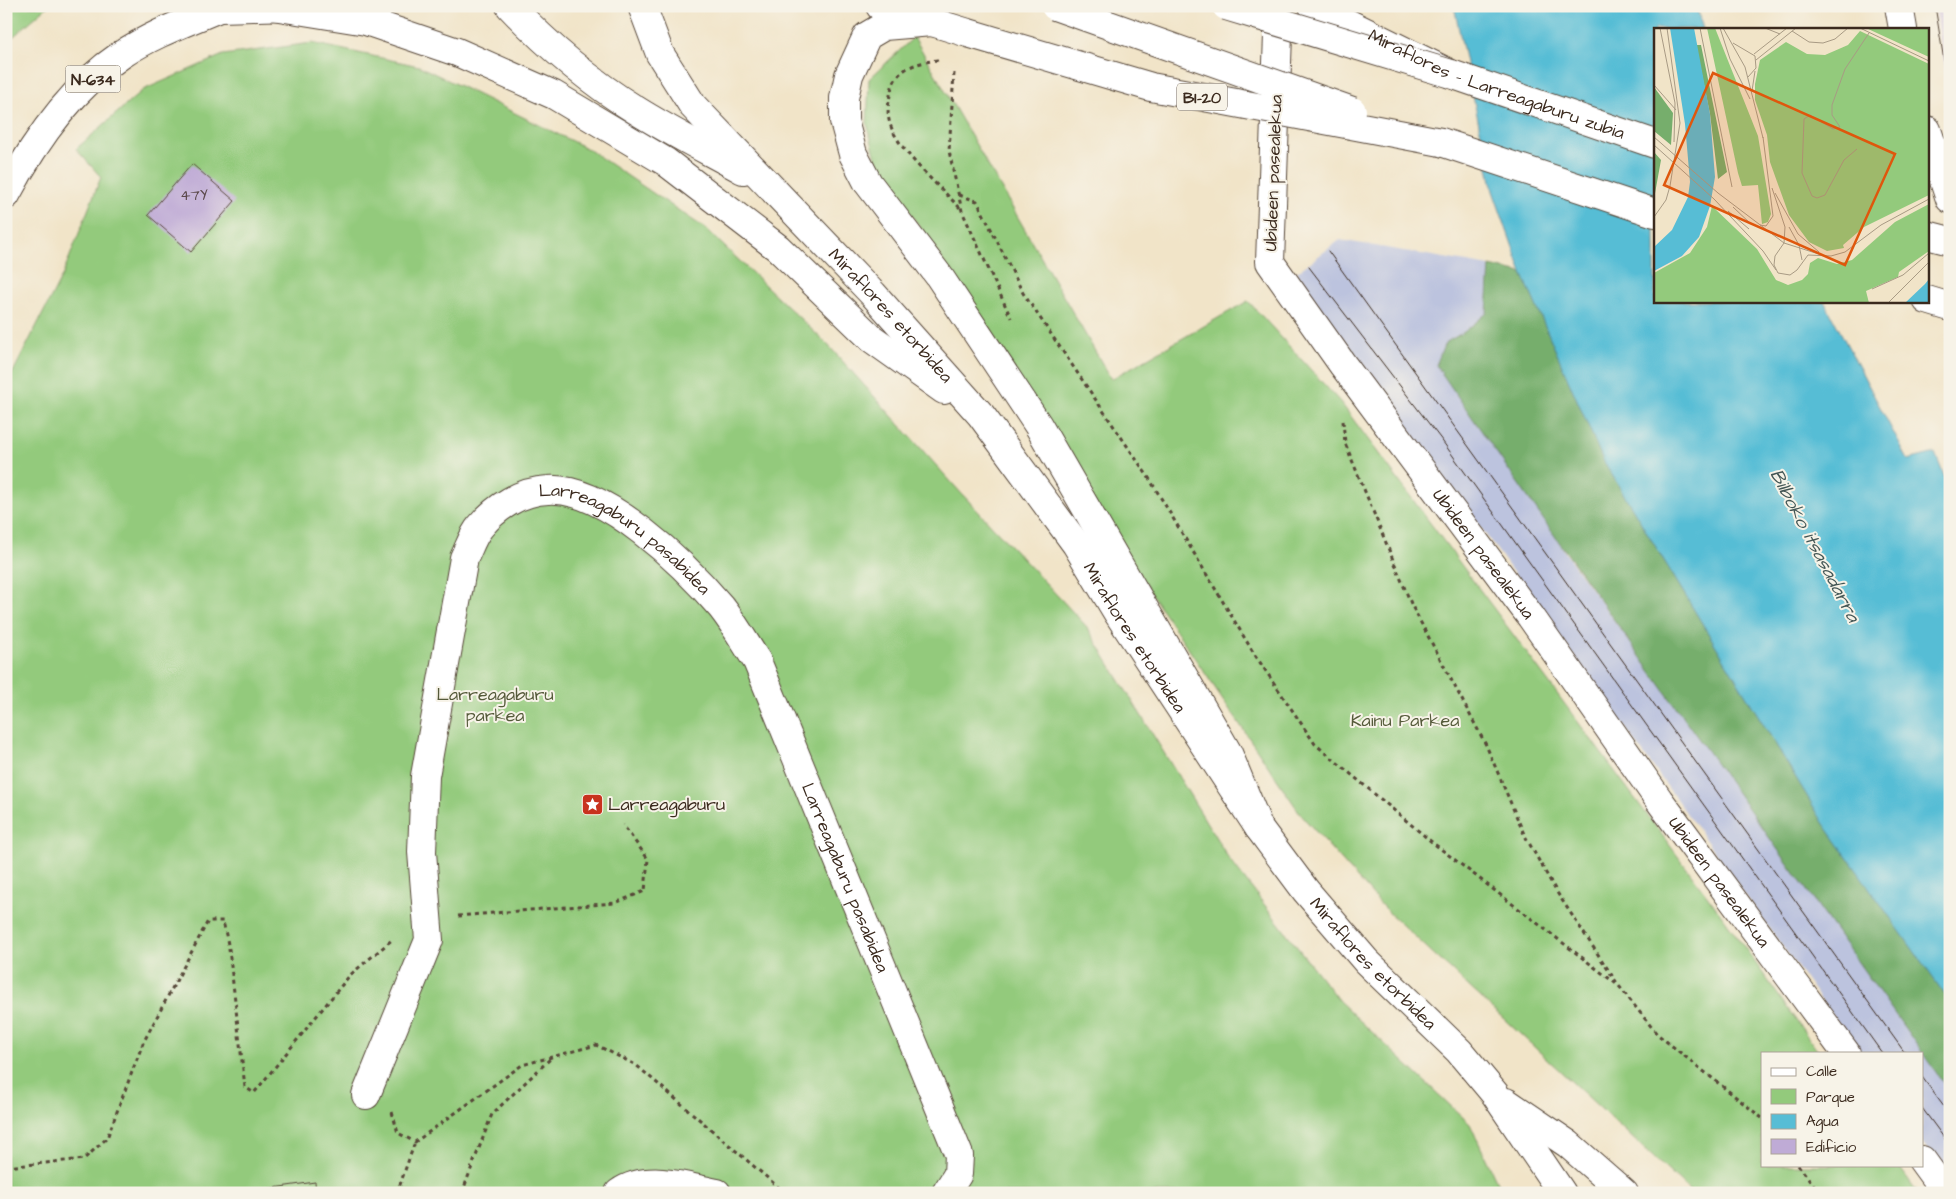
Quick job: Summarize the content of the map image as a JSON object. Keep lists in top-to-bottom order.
{
  "streets": {
    "main road": [
      "N-634",
      "Miraflores - Larreagaburu zubia",
      "BI-20",
      "Ubideen pasealekua",
      "Miraflores etorbidea",
      "Larreagaburu pasabidea"
    ]
  },
  "water": ["Bilboko itsasadarra"],
  "parks": ["Larreagaburu parkea", "Kainu Parkea"],
  "places": {
    "place": ["Larreagaburu"]
  },
  "house_numbers": ["47Y"],
  "legend": [
    "Calle",
    "Parque",
    "Agua",
    "Edificio"
  ]
}
